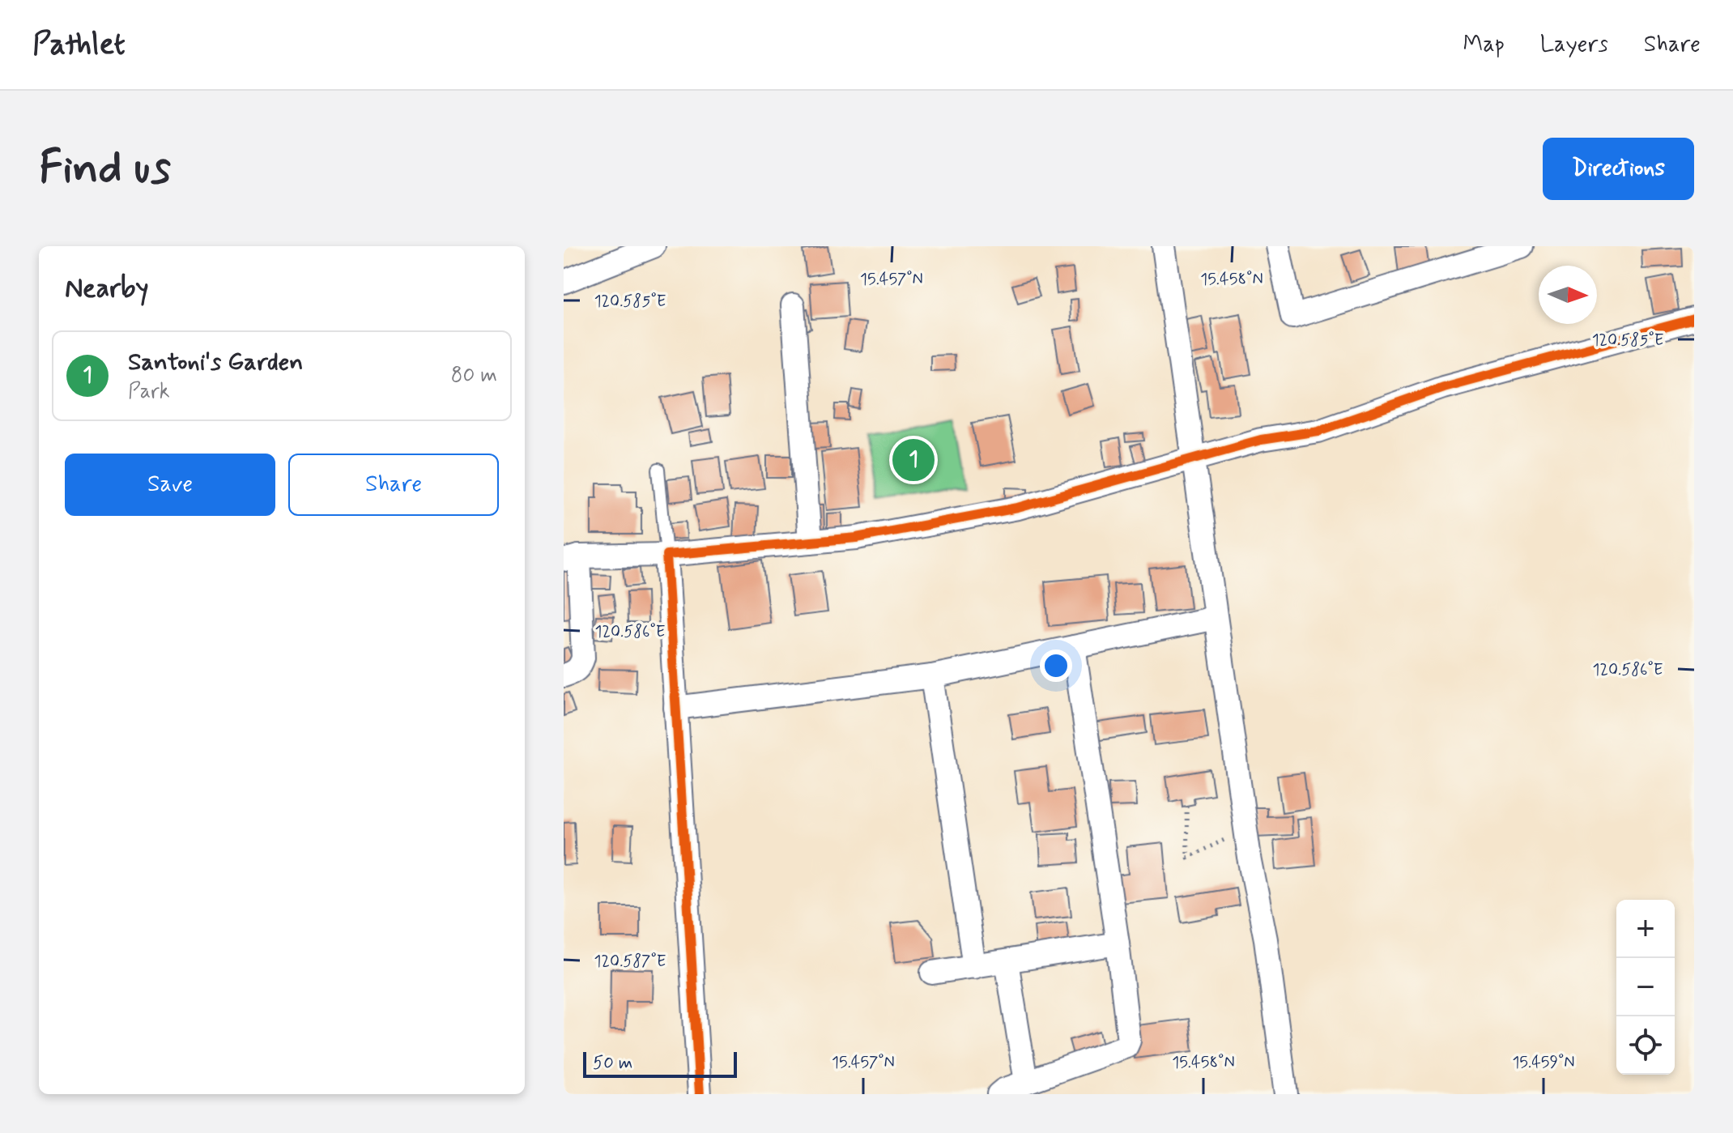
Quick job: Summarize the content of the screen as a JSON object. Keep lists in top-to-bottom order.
{
  "scale_bar": "50 m",
  "north": "right",
  "page": {
    "header": "Pathlet",
    "nav": ["Map", "Layers", "Share"],
    "buttons": [
      "Directions",
      ["Save", "Share"]
    ],
    "title": "Find us",
    "heading": "Nearby",
    "list": [
      {
        "mark": "1",
        "name": "Santoni's Garden",
        "note": "Park",
        "value": "80 m"
      }
    ],
    "pins": "1",
    "map_buttons": ["+", "−"],
    "scale": "50 m"
  },
  "coordinates": [
    "15.457°N",
    "15.458°N",
    "120.585°E",
    "120.586°E",
    "120.587°E",
    "15.459°N"
  ]
}
